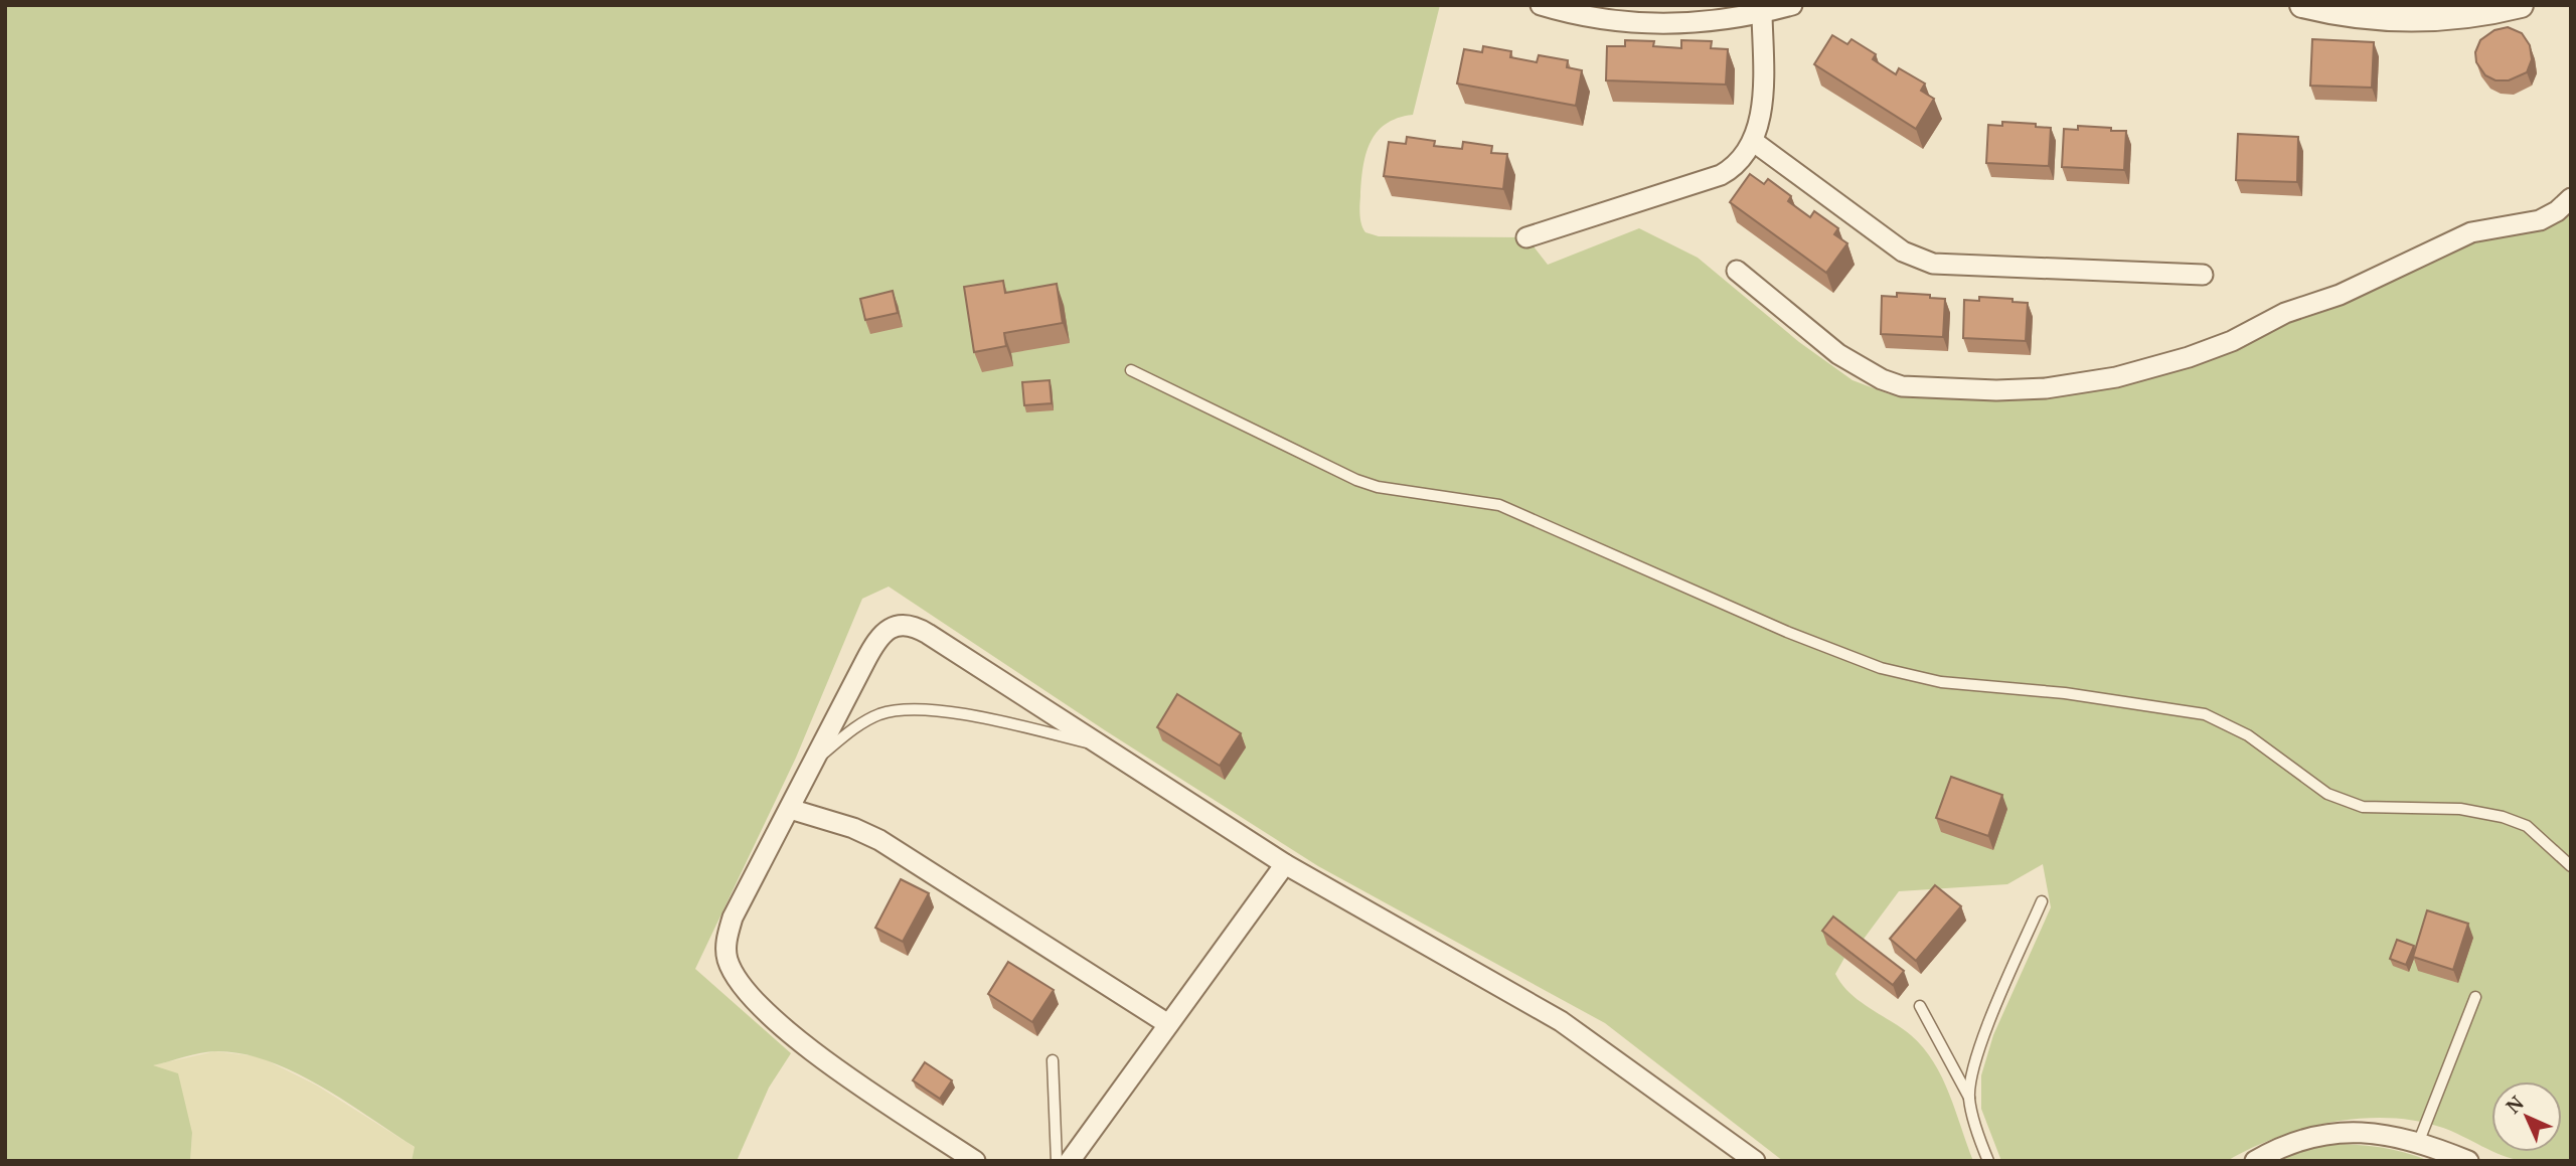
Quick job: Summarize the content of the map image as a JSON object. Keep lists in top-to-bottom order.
{
  "north": "top left"
}
